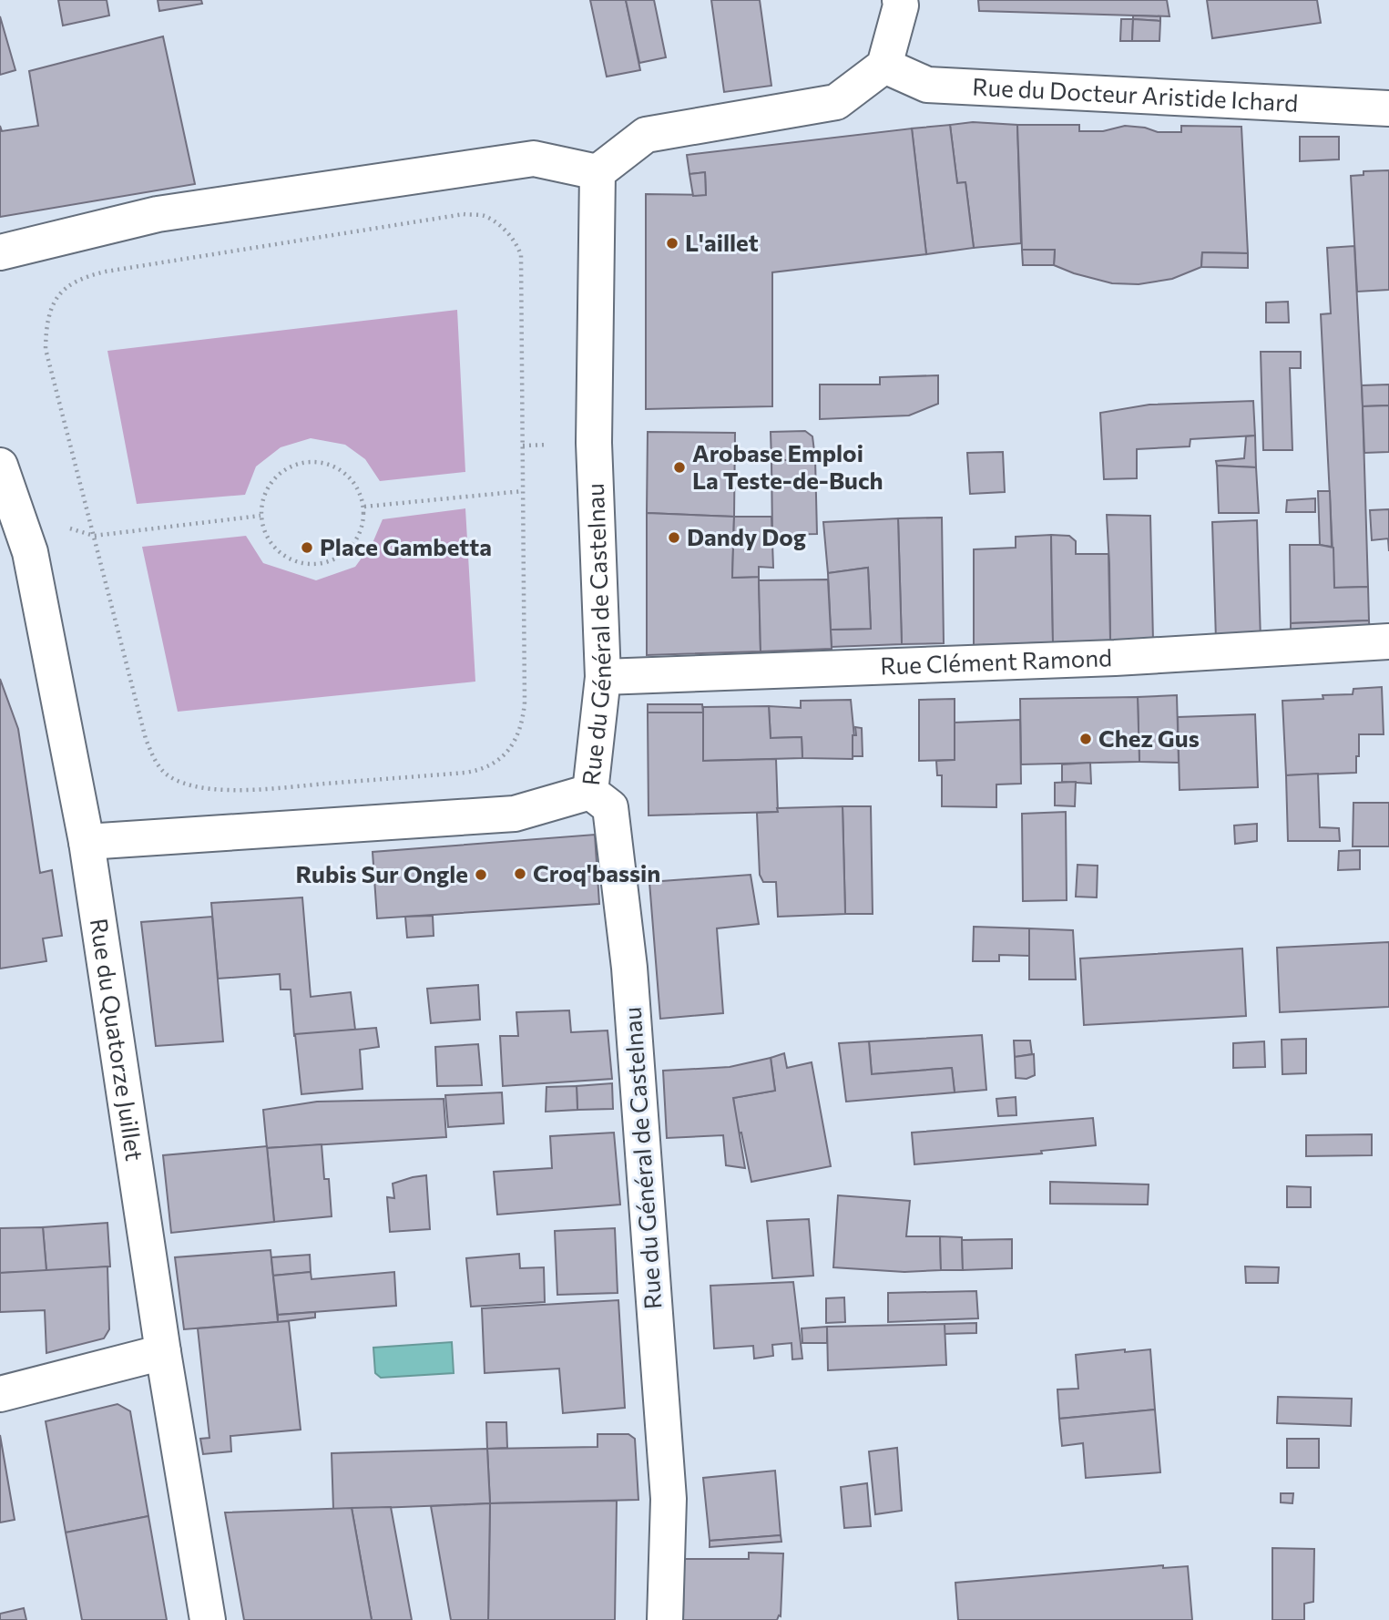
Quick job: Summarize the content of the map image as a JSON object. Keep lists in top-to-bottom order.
{
  "streets": {
    "street": [
      "Rue du Docteur Aristide Ichard",
      "Rue du Général de Castelnau",
      "Rue Clément Ramond",
      "Rue du Quatorze Juillet"
    ]
  },
  "crossings": [
    ["Rue du Général de Castelnau", "Rue Clément Ramond"]
  ],
  "places": [
    "L'aillet",
    "Arobase Emploi La Teste-de-Buch",
    "Dandy Dog",
    "Place Gambetta",
    "Chez Gus",
    "Croq'bassin",
    "Rubis Sur Ongle"
  ]
}
